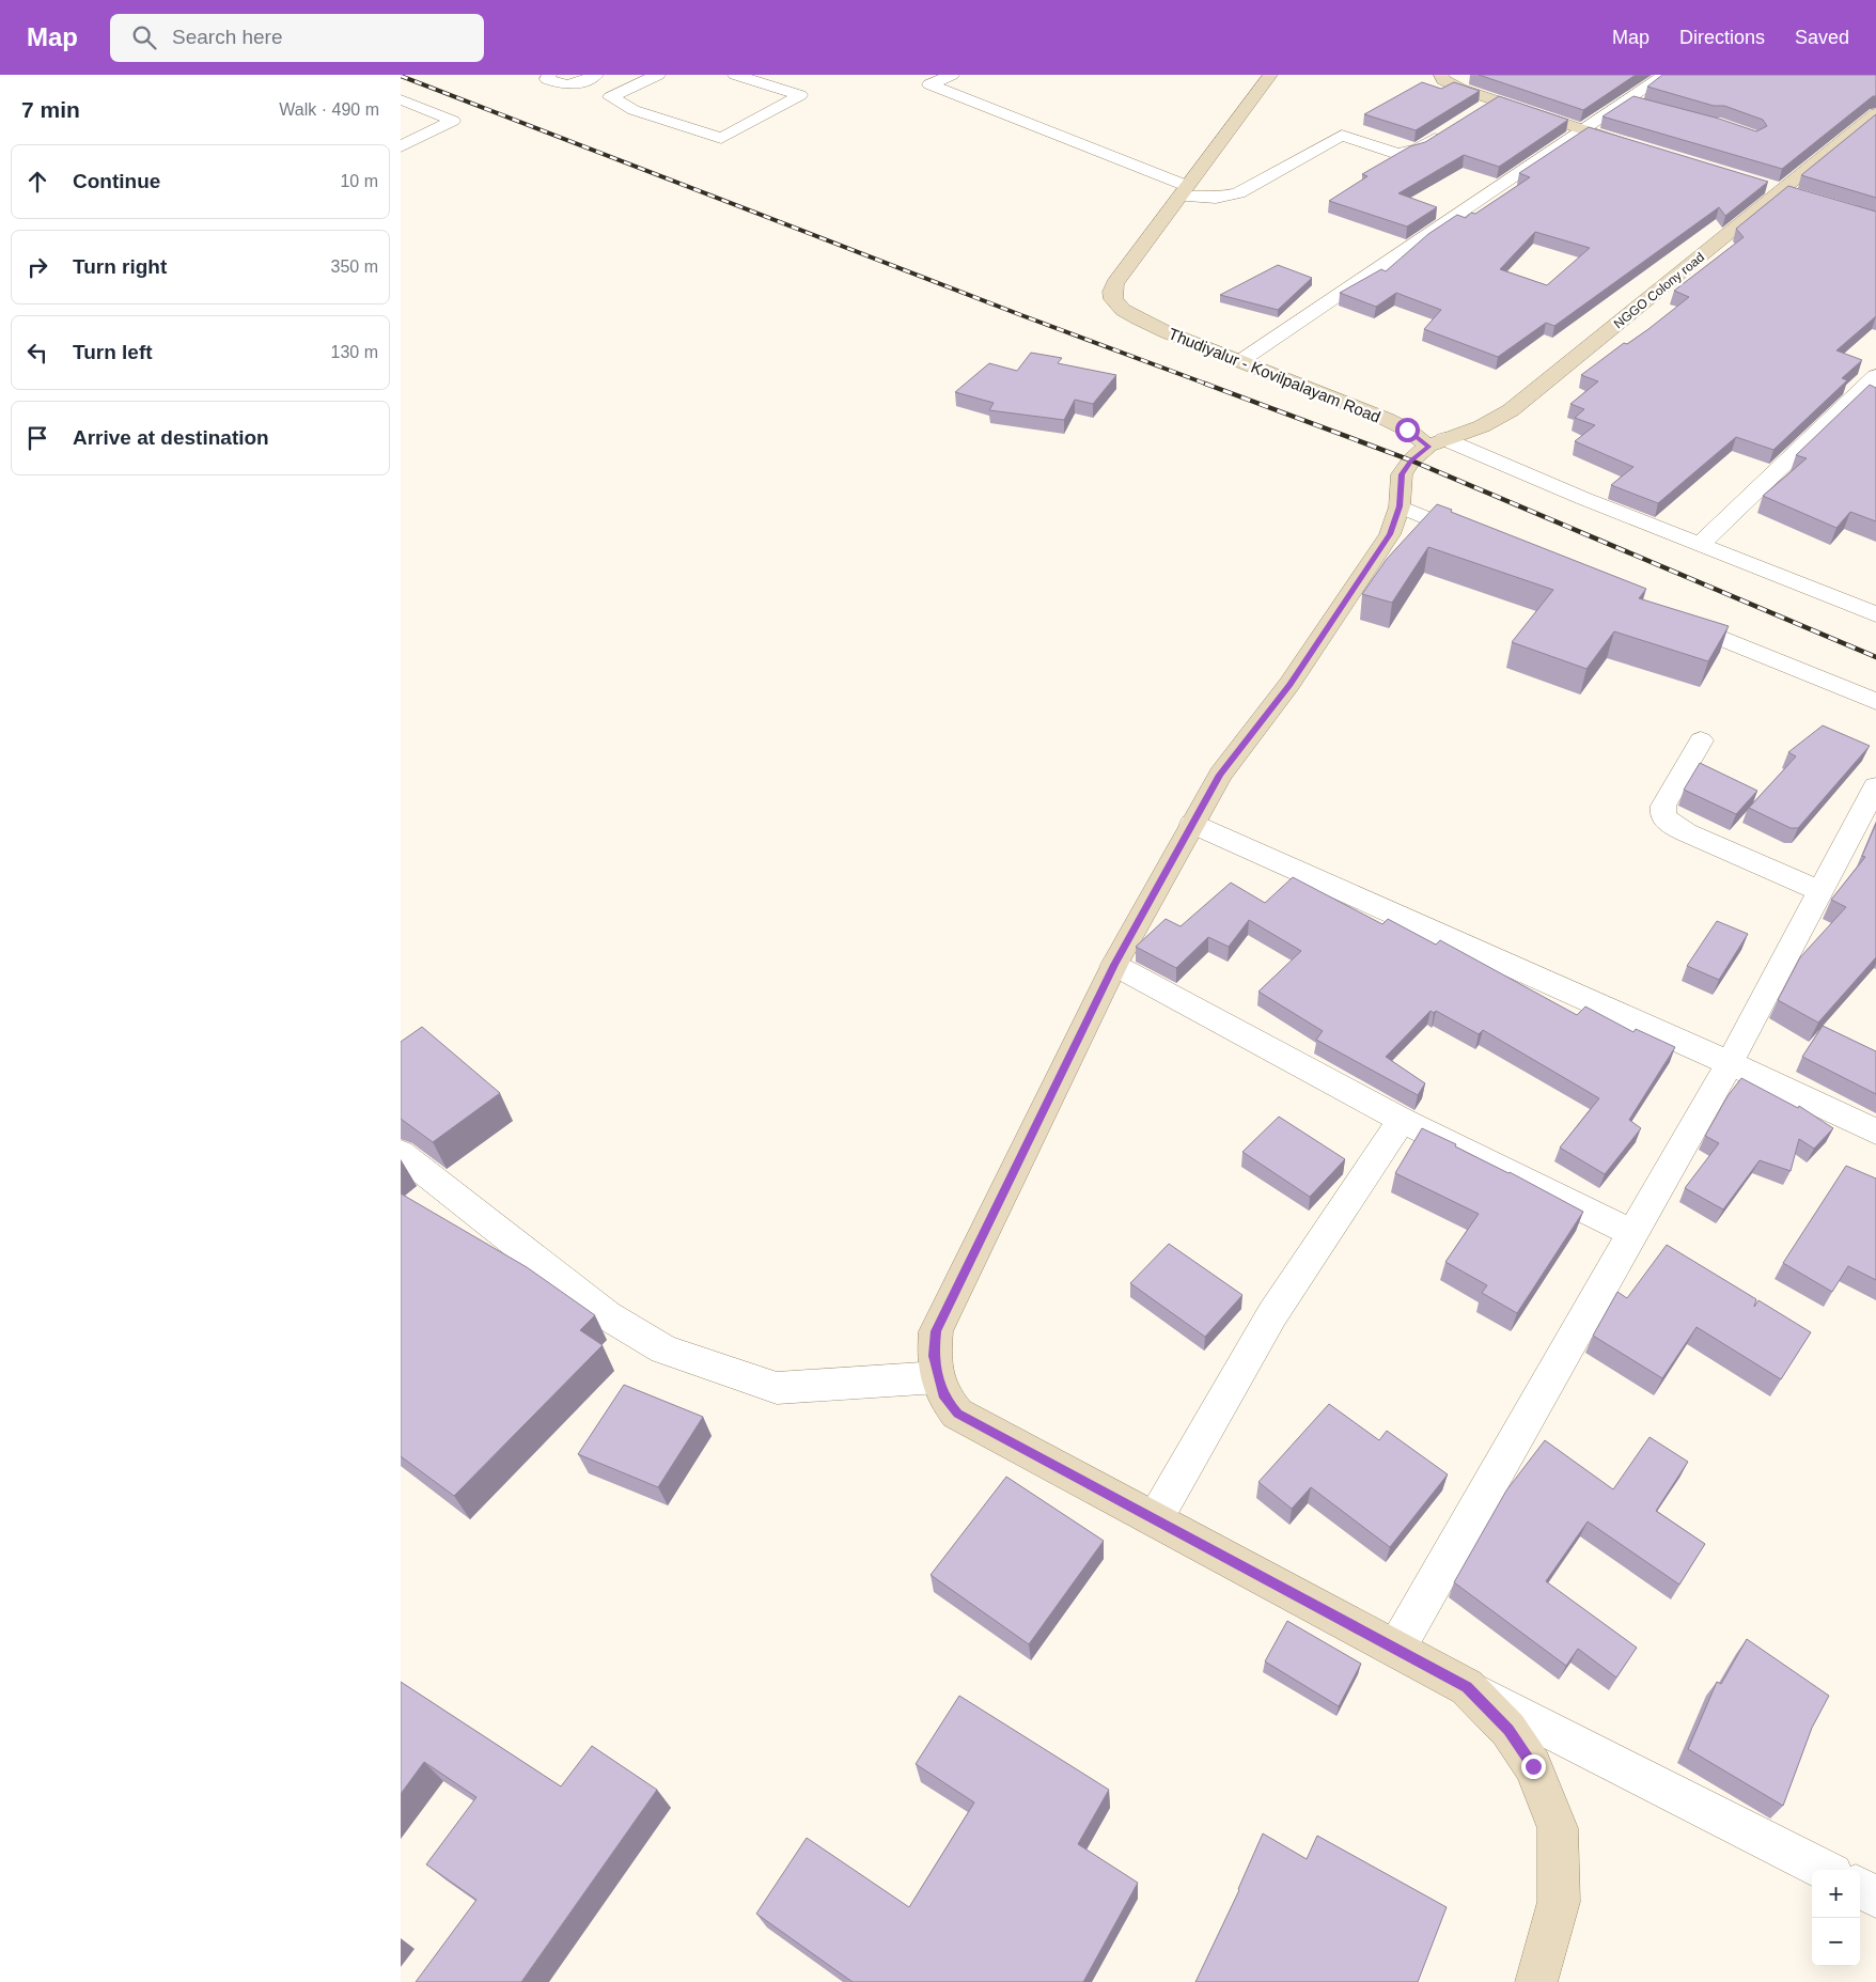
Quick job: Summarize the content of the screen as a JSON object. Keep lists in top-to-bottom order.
{
  "streets": {
    "main road": ["NGGO Colony road", "Thudiyalur - Kovilpalayam Road"]
  },
  "crossings": [
    ["NGGO Colony road", "Thudiyalur - Kovilpalayam Road"]
  ],
  "page": {
    "header": "Map",
    "search": "Search here",
    "nav": ["Map", "Directions", "Saved"],
    "heading": ["7 min", "Walk · 490 m"],
    "list": [
      ["Continue", "10 m"],
      ["Turn right", "350 m"],
      ["Turn left", "130 m"],
      "Arrive at destination"
    ],
    "map_buttons": ["+", "−"]
  }
}
